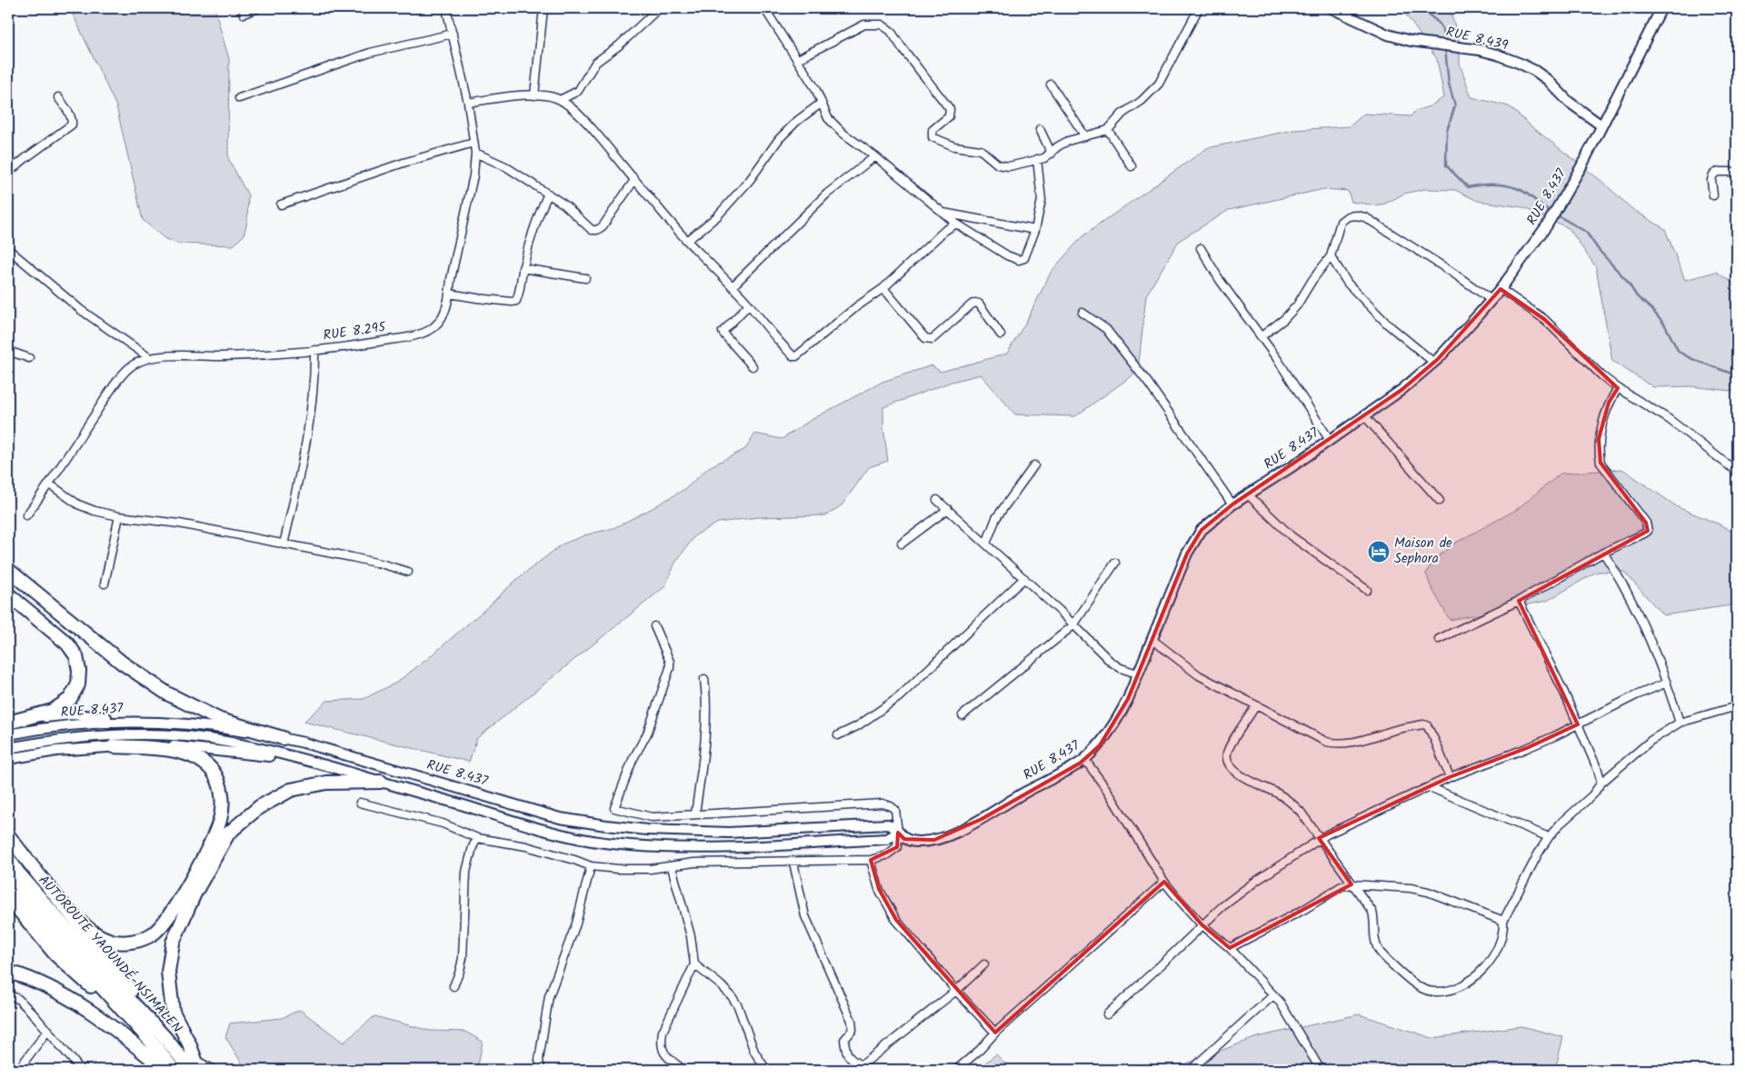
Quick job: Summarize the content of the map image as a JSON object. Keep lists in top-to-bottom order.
{
  "streets": {
    "highway": ["AUTOROUTE YAOUNDÉ-NSIMALEN"],
    "main road": ["RUE 8.439", "RUE 8.437"],
    "street": ["RUE 8.295"]
  },
  "crossings": [
    ["RUE 8.439", "RUE 8.437"]
  ],
  "places": {
    "hotel": ["Maison de Sephora"]
  }
}
